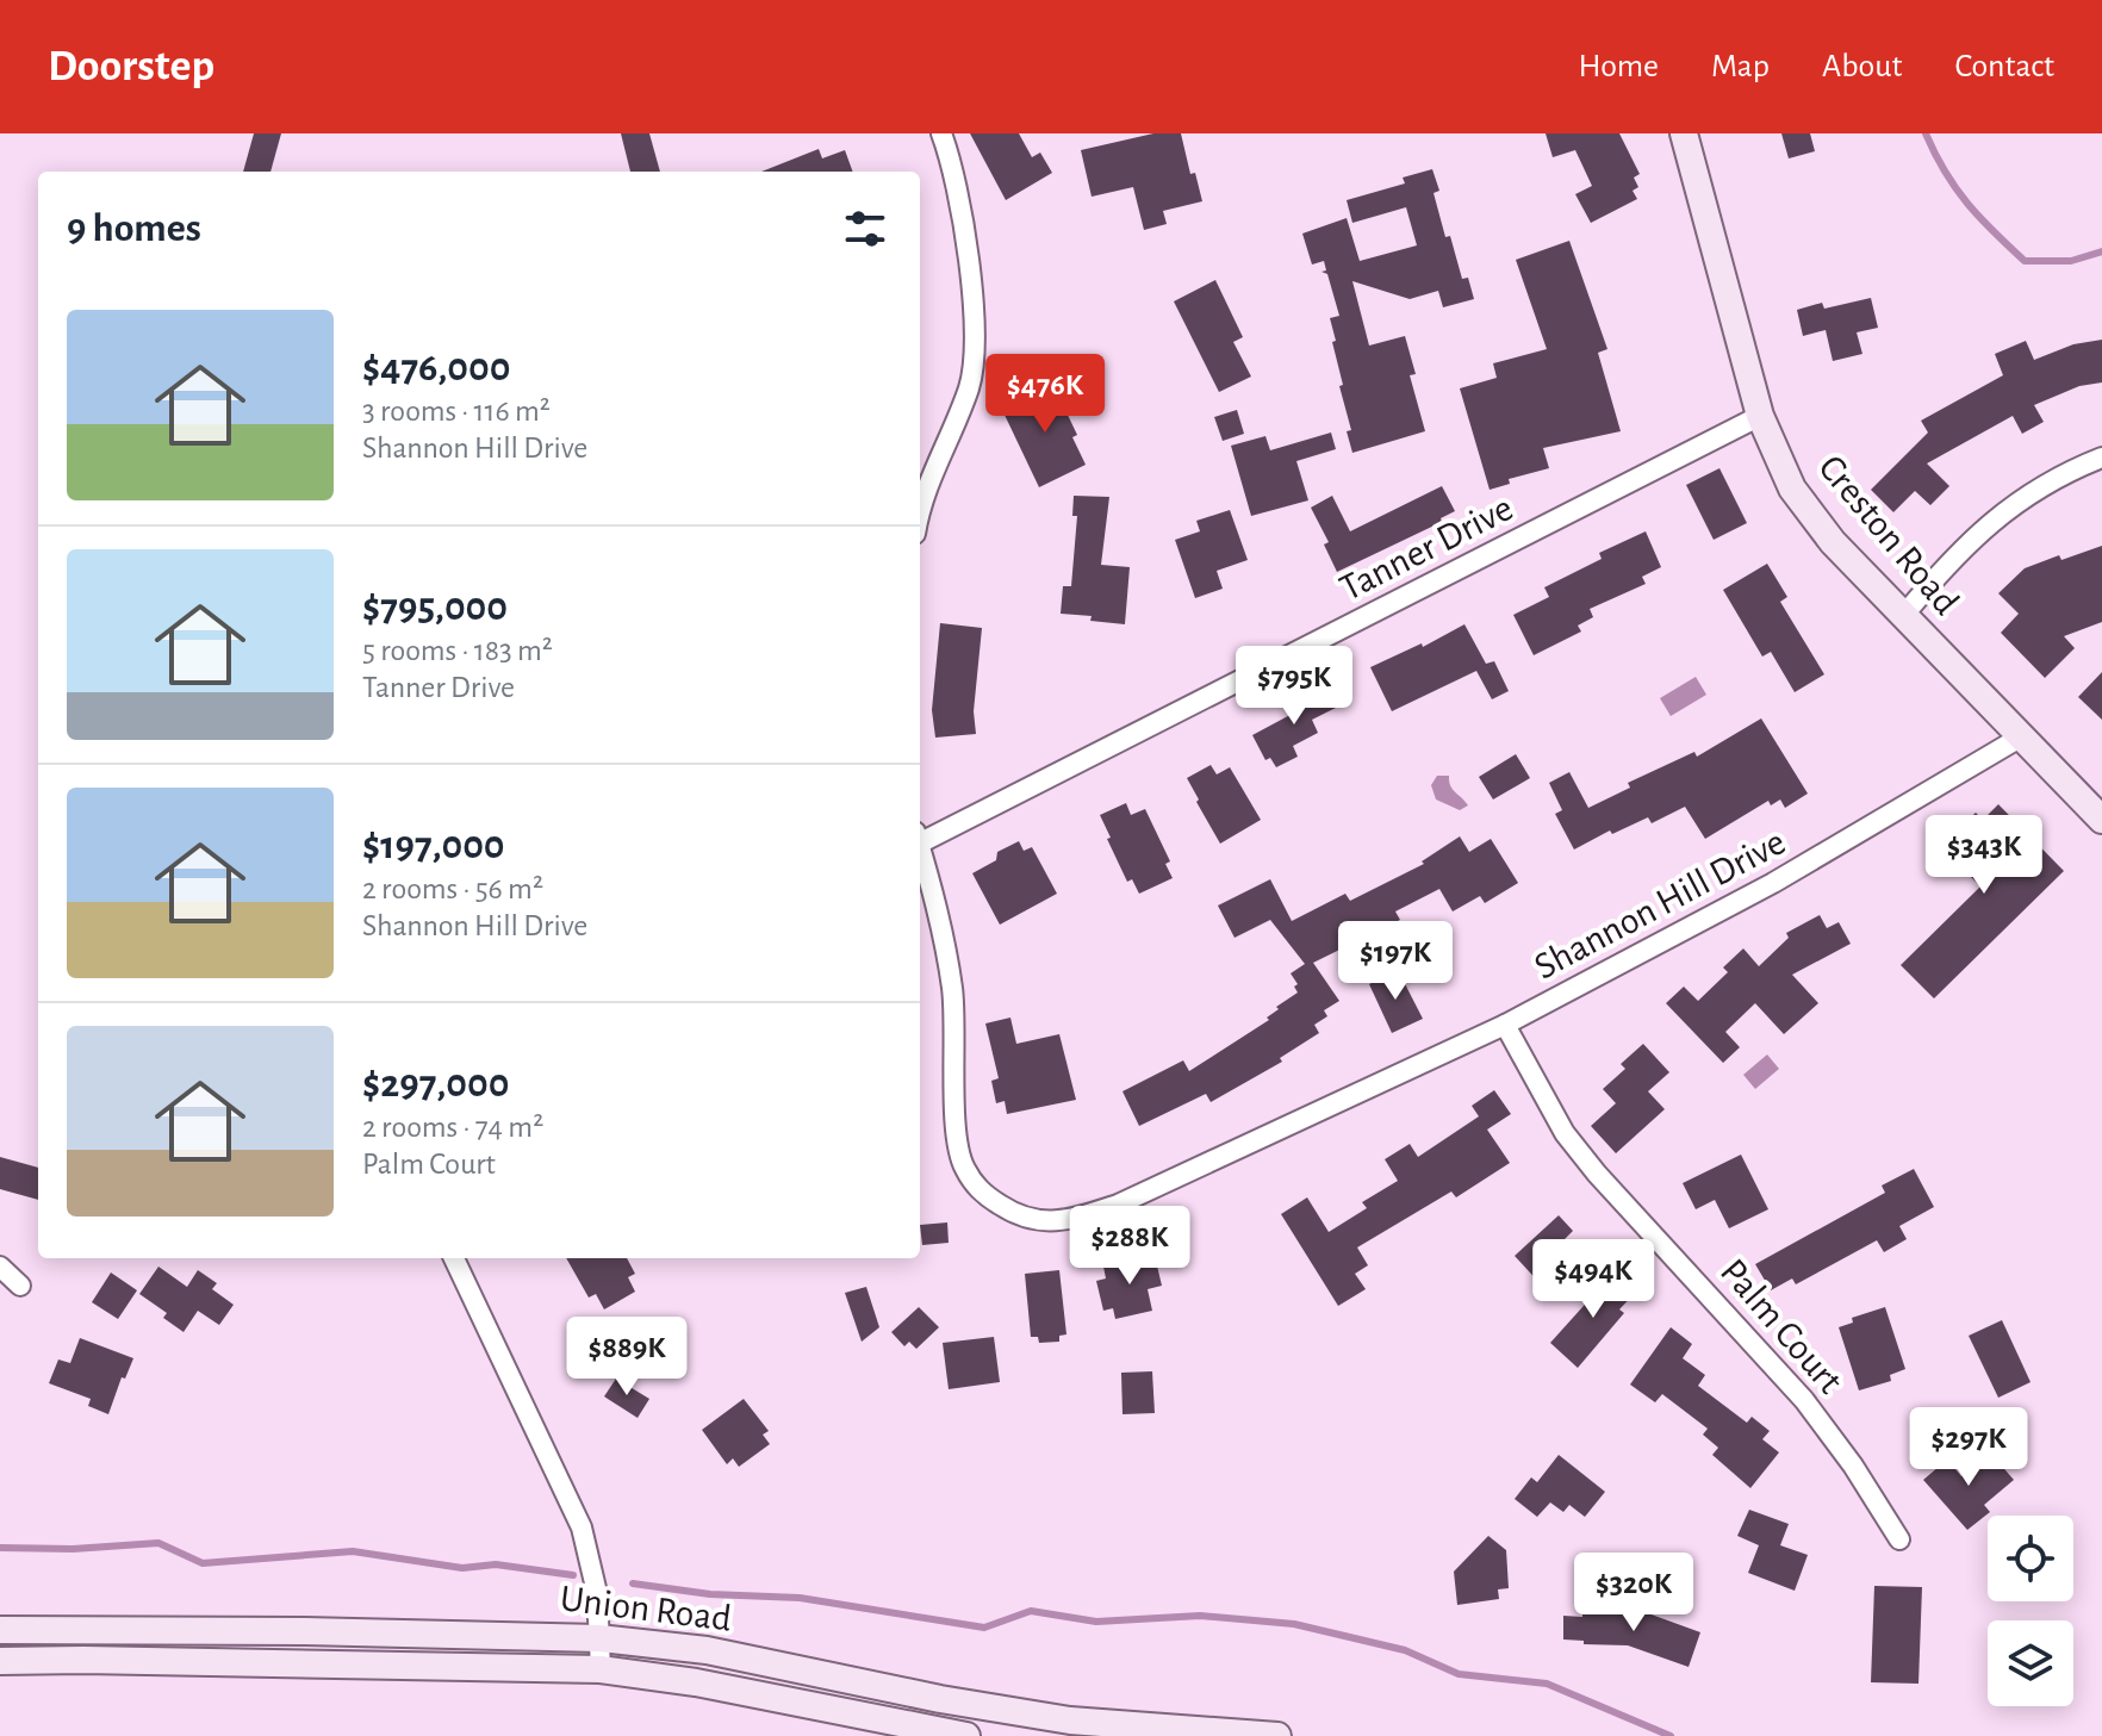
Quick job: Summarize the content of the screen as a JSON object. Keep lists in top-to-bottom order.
{
  "streets": {
    "main road": ["Creston Road", "Union Road"],
    "street": ["Tanner Drive", "Shannon Hill Drive", "Palm Court"]
  },
  "crossings": [
    ["Creston Road", "Tanner Drive"],
    ["Creston Road", "Shannon Hill Drive"],
    ["Shannon Hill Drive", "Palm Court"]
  ],
  "page": {
    "header": "Doorstep",
    "nav": [
      "Home",
      "Map",
      "About",
      "Contact"
    ],
    "heading": "9 homes",
    "list": [
      {
        "name": "$476,000",
        "note": "3 rooms · 116 m² · Shannon Hill Drive"
      },
      {
        "name": "$795,000",
        "note": "5 rooms · 183 m² · Tanner Drive"
      },
      {
        "name": "$197,000",
        "note": "2 rooms · 56 m² · Shannon Hill Drive"
      },
      {
        "name": "$297,000",
        "note": "2 rooms · 74 m² · Palm Court"
      }
    ],
    "price": [
      "$476K",
      "$795K",
      "$343K",
      "$197K",
      "$288K",
      "$494K",
      "$889K",
      "$297K",
      "$320K"
    ]
  }
}
